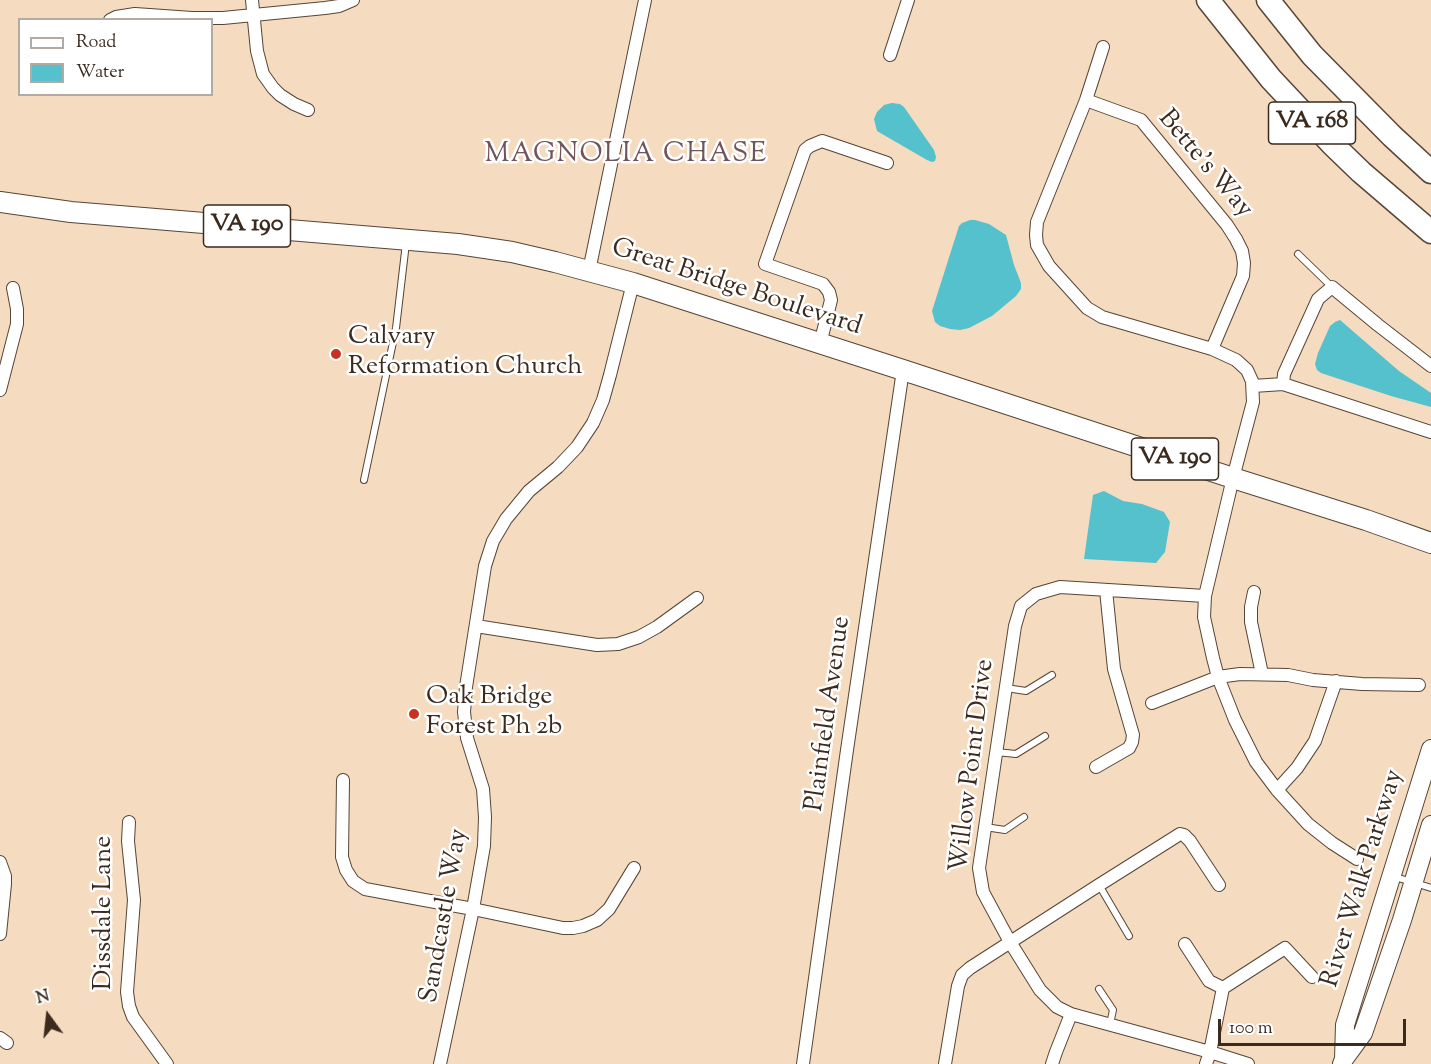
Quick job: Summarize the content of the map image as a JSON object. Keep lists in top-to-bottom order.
{
  "streets": {
    "highway": ["VA 168"],
    "main road": ["VA 190", "Great Bridge Boulevard"],
    "street": [
      "Bette's Way",
      "Plainfield Avenue",
      "Willow Point Drive",
      "River Walk Parkway",
      "Dissdale Lane",
      "Sandcastle Way"
    ]
  },
  "crossings": [
    ["Great Bridge Boulevard", "Plainfield Avenue"],
    ["Great Bridge Boulevard", "Sandcastle Way"]
  ],
  "districts": ["MAGNOLIA CHASE"],
  "places": ["Calvary Reformation Church", "Oak Bridge Forest Ph 2b"],
  "legend": ["Road", "Water"],
  "scale_bar": "100 m",
  "north": "top"
}
